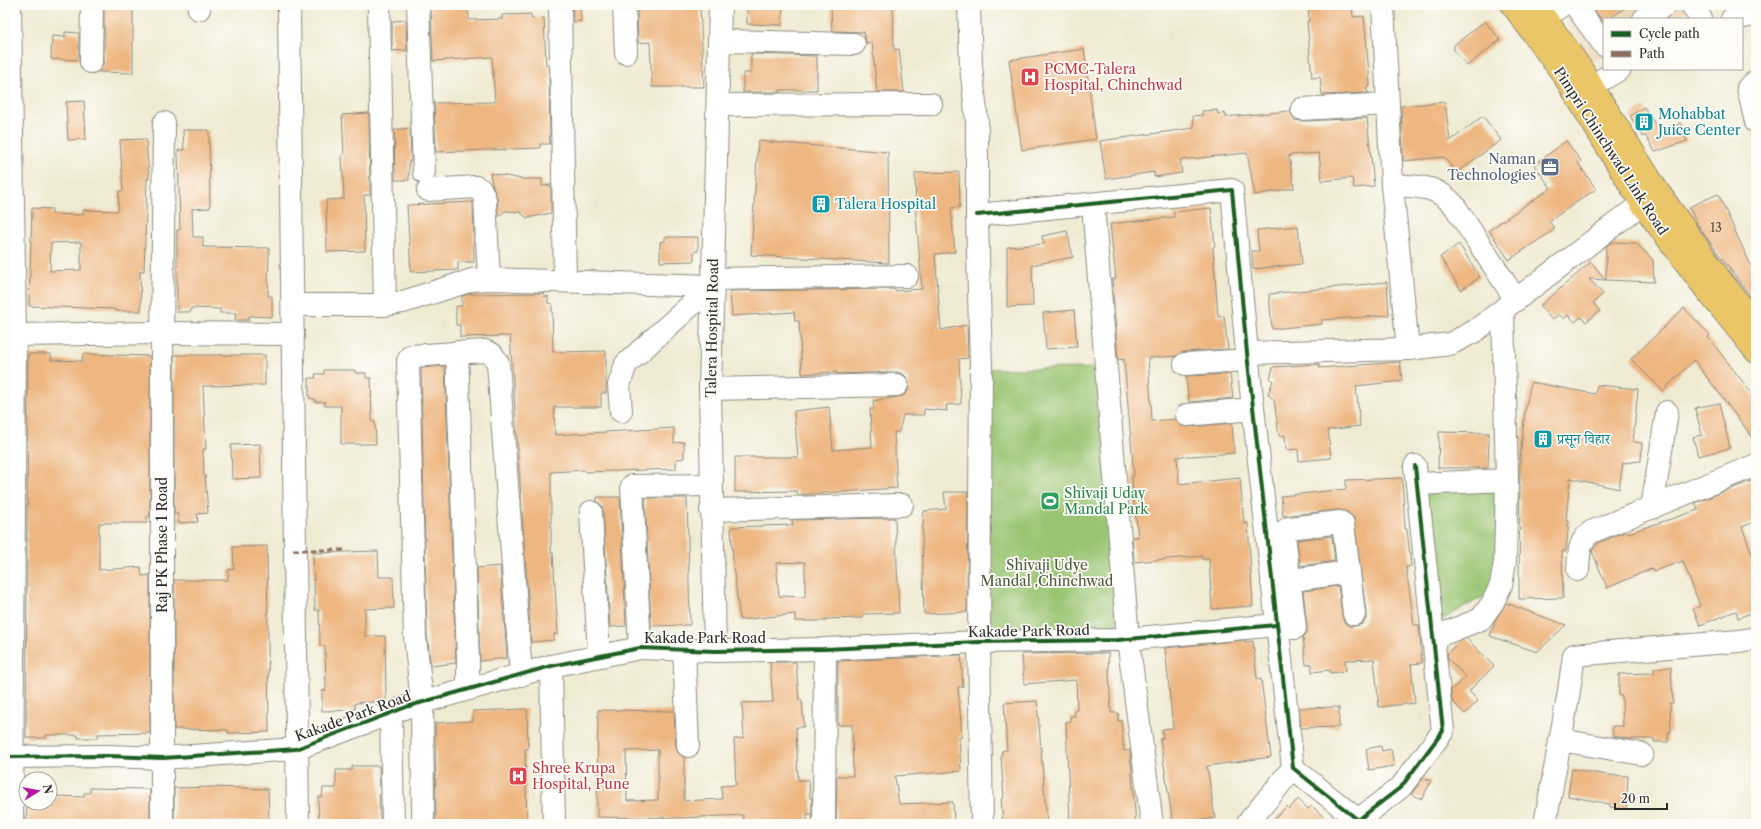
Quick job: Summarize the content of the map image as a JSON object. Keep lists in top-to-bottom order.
{
  "streets": {
    "main road": ["Pimpri Chinchwad Link Road"],
    "street": ["Talera Hospital Road", "Raj PK Phase 1 Road", "Kakade Park Road"]
  },
  "crossings": [
    ["Talera Hospital Road", "Kakade Park Road"],
    ["Raj PK Phase 1 Road", "Kakade Park Road"]
  ],
  "parks": ["Shivaji Udye Mandal ,Chinchwad"],
  "places": {
    "hospital": ["PCMC-Talera Hospital, Chinchwad", "Shree Krupa Hospital, Pune"],
    "building": ["Mohabbat Juice Center", "Talera Hospital", "प्रसून विहार"],
    "office": ["Naman Technologies"],
    "sports": ["Shivaji Uday Mandal Park"]
  },
  "house_numbers": ["13"],
  "legend": ["Cycle path", "Path"],
  "scale_bar": "20 m",
  "north": "right"
}
